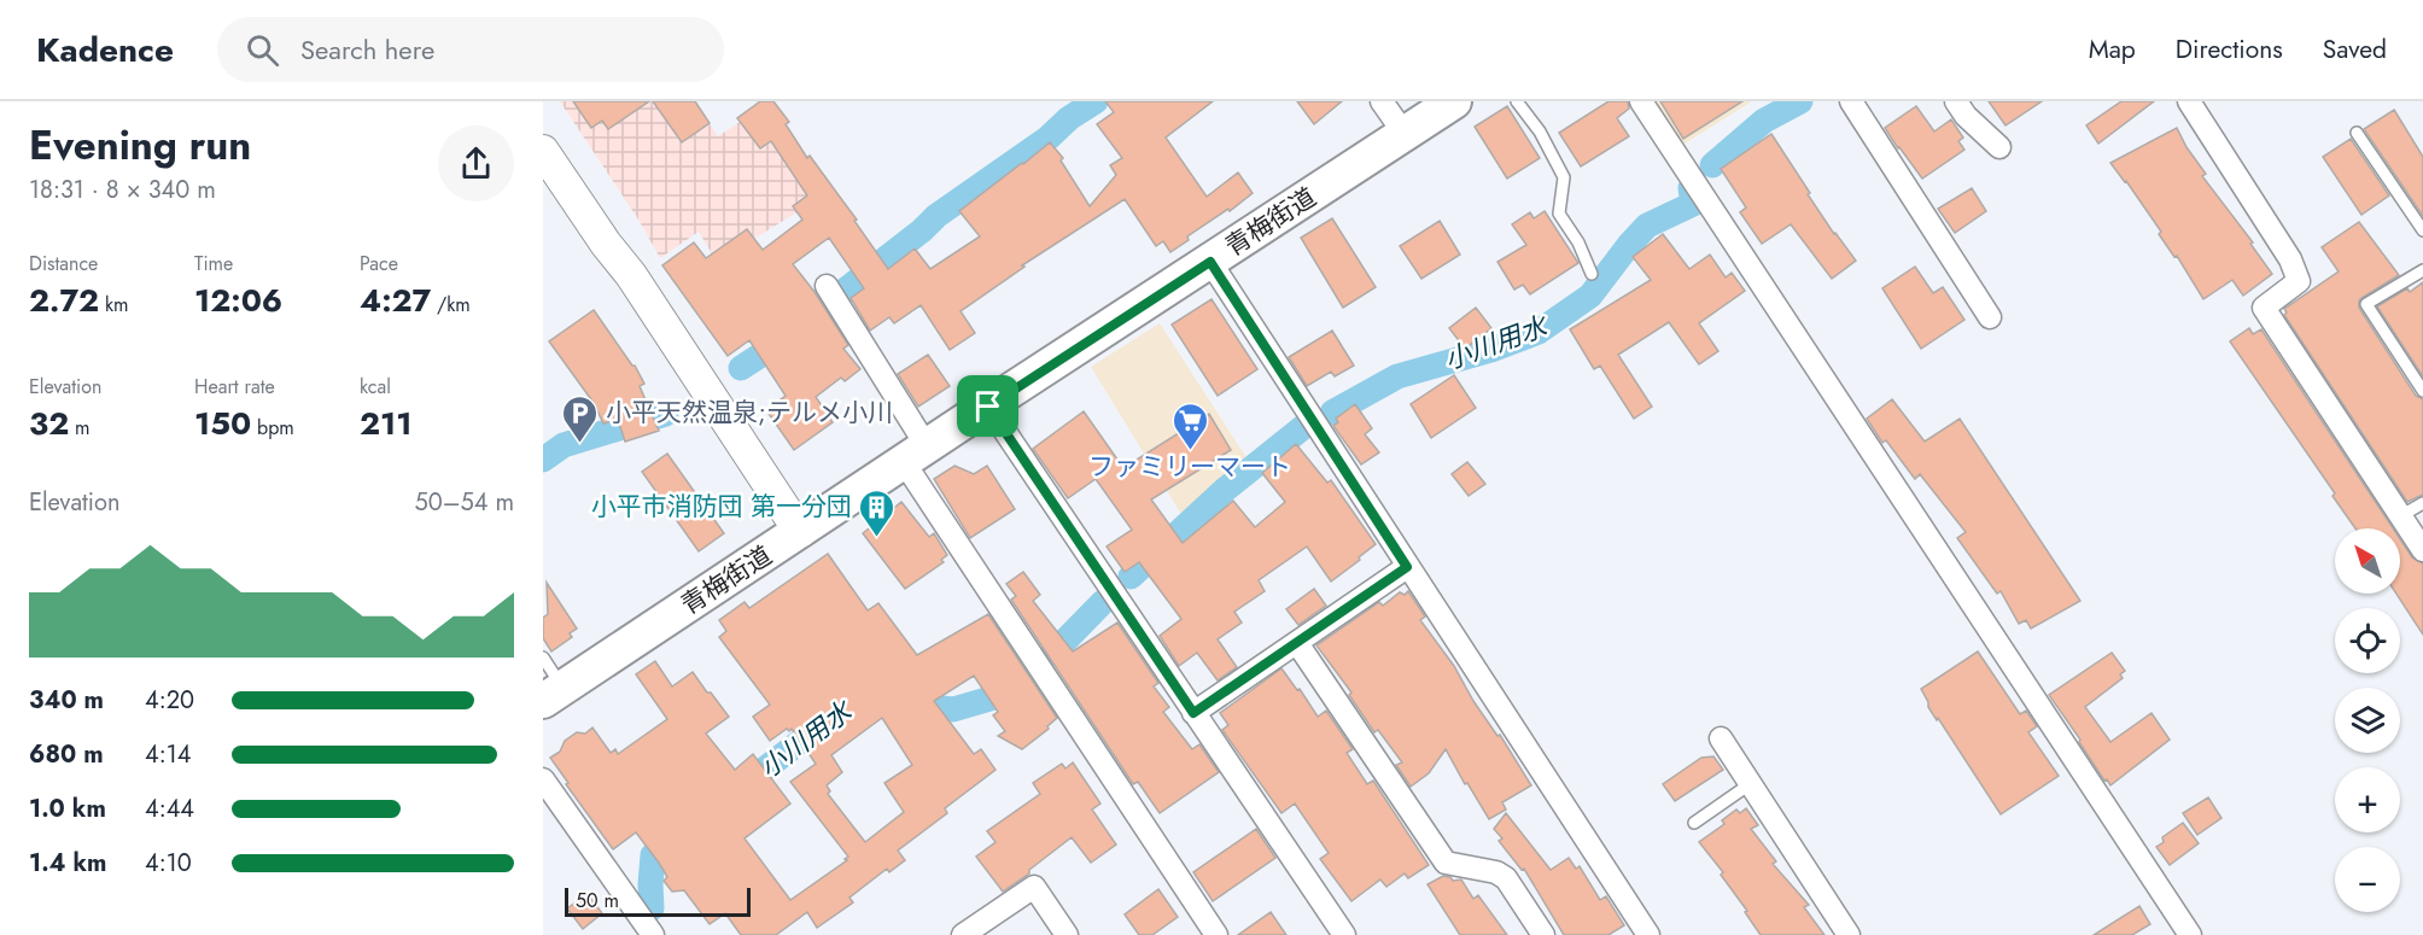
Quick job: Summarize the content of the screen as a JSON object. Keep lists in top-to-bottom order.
{
  "streets": {
    "main road": ["青梅街道"]
  },
  "water": ["小川用水"],
  "places": {
    "parking": ["小平天然温泉;テルメ小川"],
    "supermarket": ["ファミリーマート"],
    "building": ["小平市消防団 第一分団"]
  },
  "scale_bar": "50 m",
  "north": "top left",
  "page": {
    "header": "Kadence",
    "search": "Search here",
    "nav": ["Map", "Directions", "Saved"],
    "heading": ["Evening run", "18:31 · 8 × 340 m"],
    "stats": [
      ["Distance", "2.72 km"],
      ["Time", "12:06"],
      ["Pace", "4:27 /km"],
      ["Elevation", "32 m"],
      ["Heart rate", "150 bpm"],
      ["kcal", "211"]
    ],
    "chart": ["Elevation", "50–54 m"],
    "map_buttons": ["+", "−"],
    "list": [
      {
        "name": "340 m",
        "note": "4:20"
      },
      {
        "name": "680 m",
        "note": "4:14"
      },
      {
        "name": "1.0 km",
        "note": "4:44"
      },
      {
        "name": "1.4 km",
        "note": "4:10"
      }
    ],
    "scale": "50 m"
  }
}
